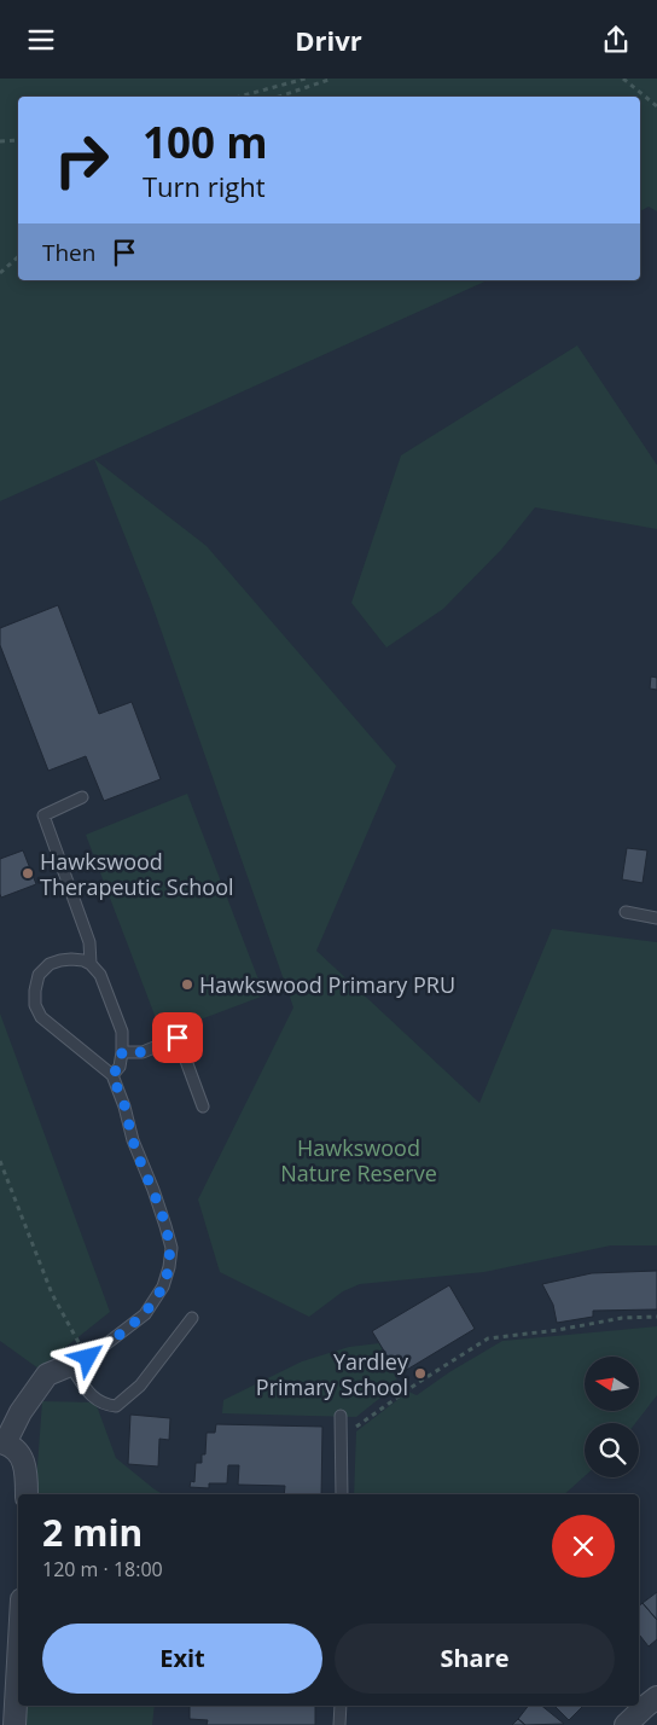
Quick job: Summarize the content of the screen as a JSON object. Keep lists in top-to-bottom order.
{
  "parks": ["Hawkswood Nature Reserve"],
  "places": ["Hawkswood Therapeutic School", "Hawkswood Primary PRU", "Yardley Primary School"],
  "north": "left",
  "page": {
    "header": "Drivr",
    "turn": ["100 m", "Turn right"],
    "then": "Then",
    "heading": ["2 min", "120 m · 18:00"],
    "buttons": ["Exit", "Share"]
  }
}
